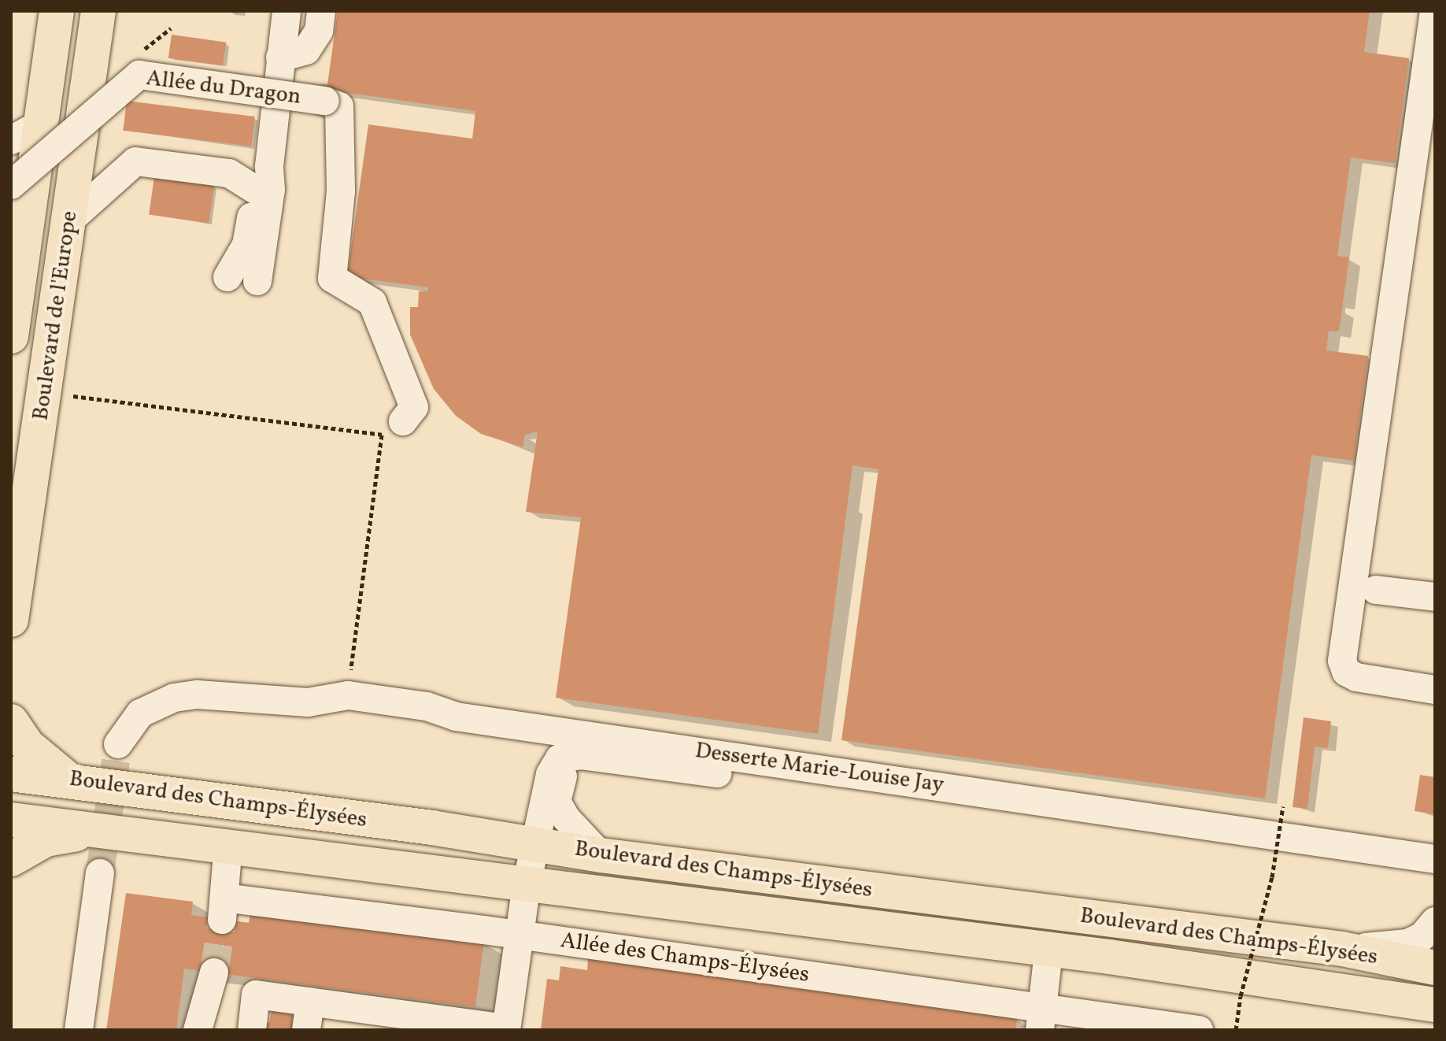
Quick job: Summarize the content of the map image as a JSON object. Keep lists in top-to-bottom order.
{
  "streets": {
    "main road": ["Boulevard de l'Europe", "Boulevard des Champs-Élysées"],
    "street": ["Allée du Dragon", "Desserte Marie-Louise Jay", "Allée des Champs-Élysées"]
  },
  "crossings": [
    ["Boulevard des Champs-Élysées", "Allée des Champs-Élysées"]
  ]
}
